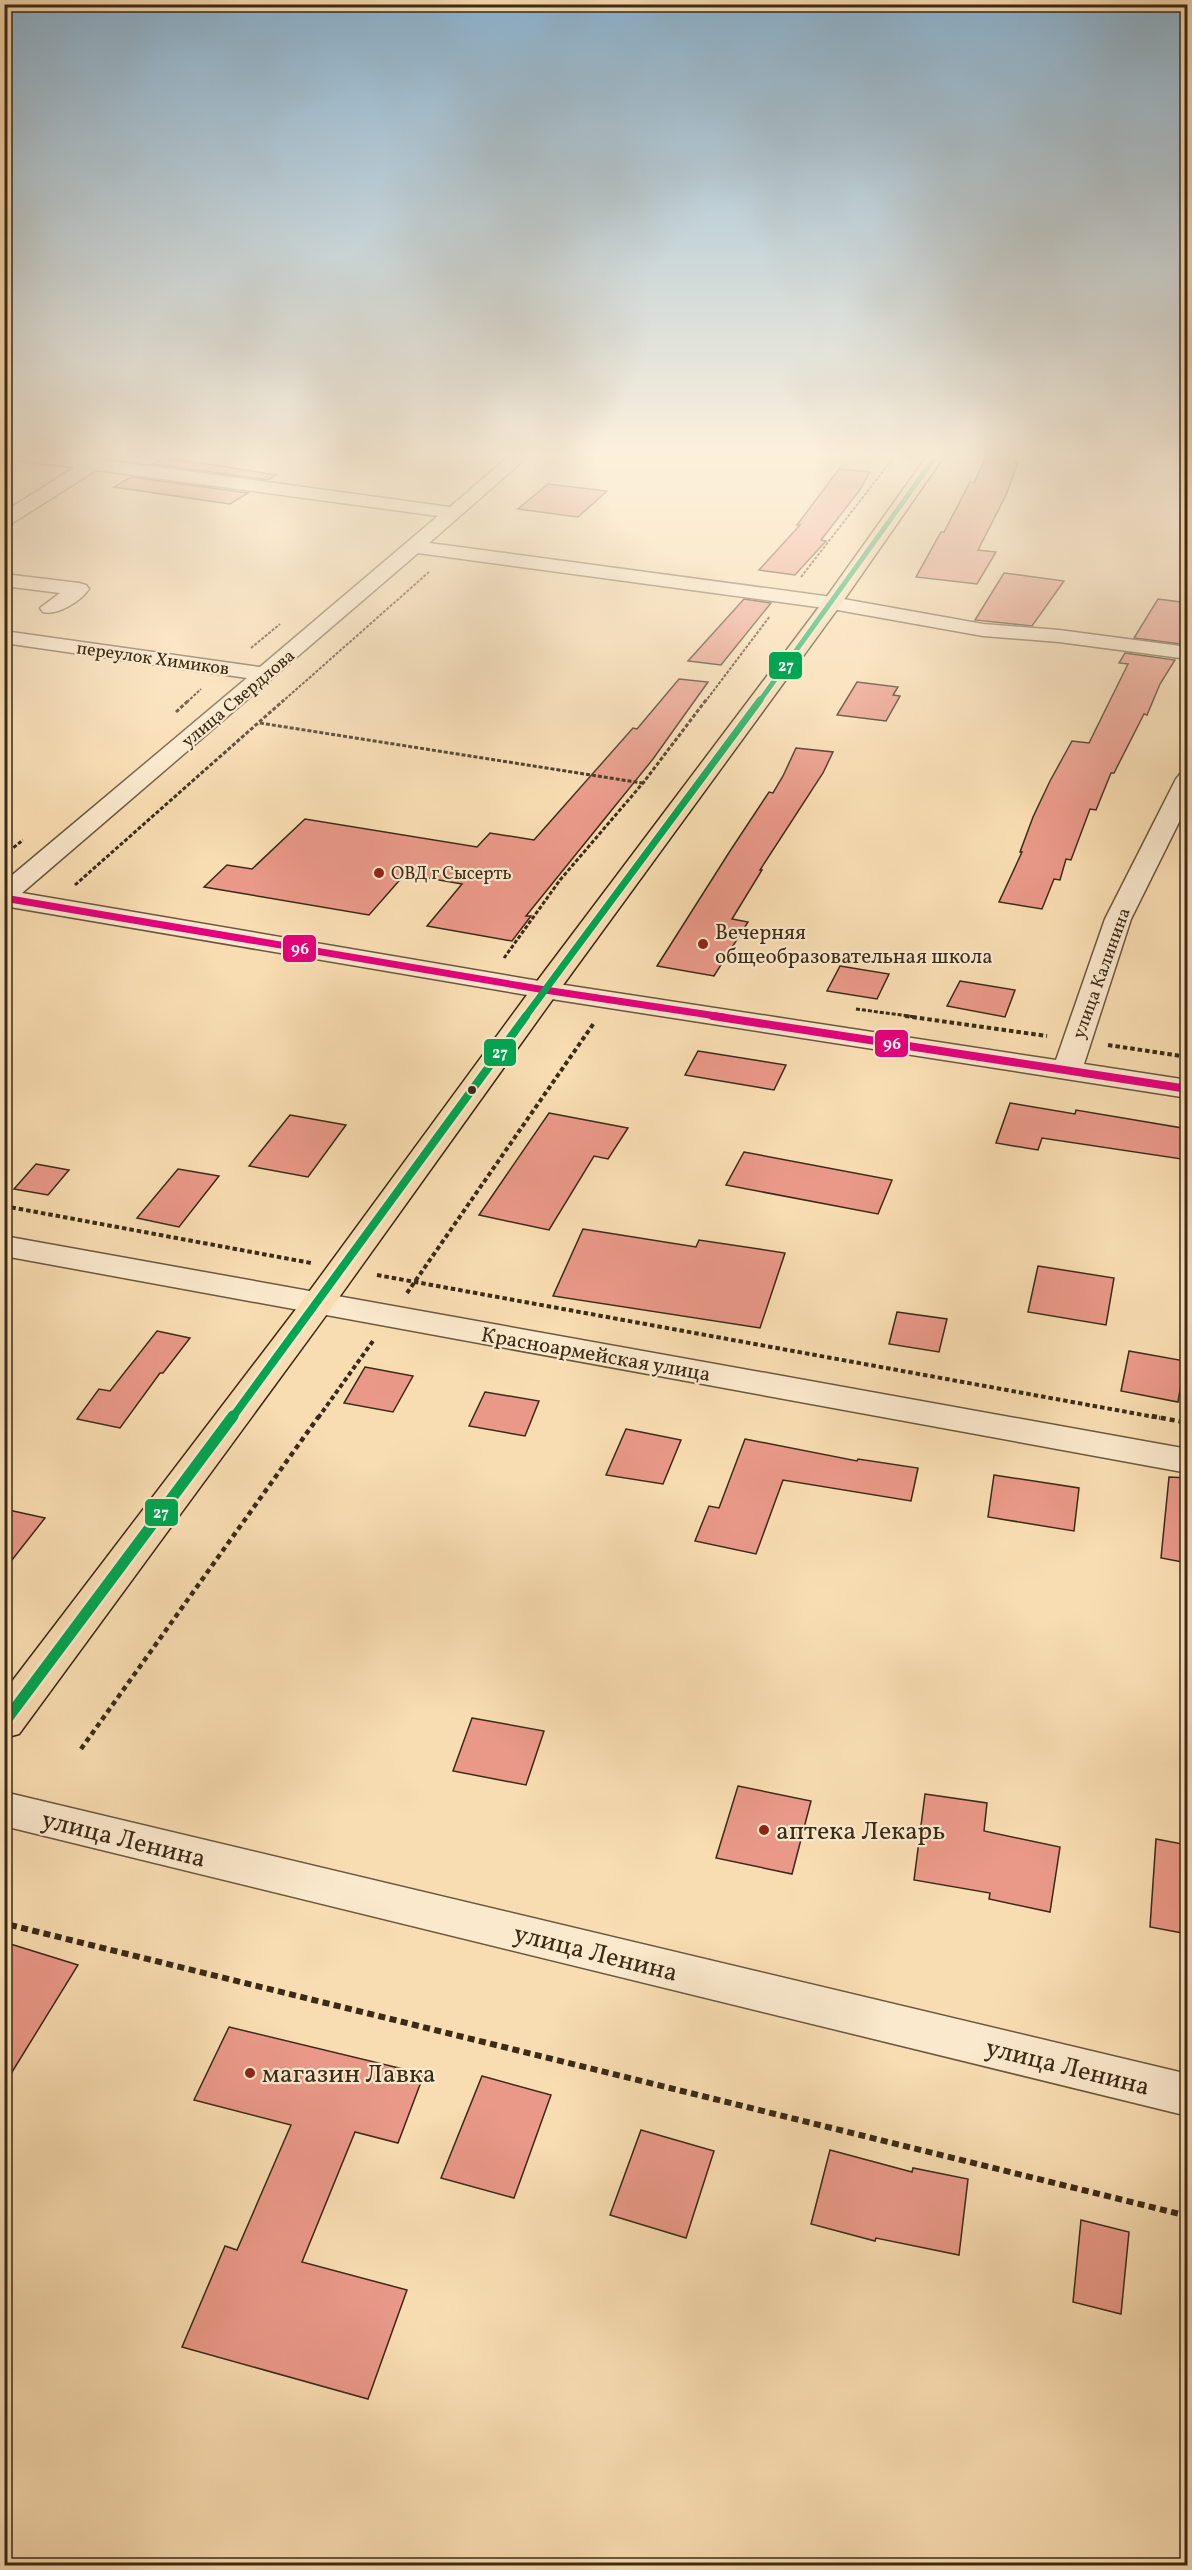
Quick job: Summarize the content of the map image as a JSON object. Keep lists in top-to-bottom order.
{
  "streets": {
    "street": [
      "переулок Химиков",
      "улица Свердлова",
      "улица Калинина",
      "Красноармейская улица",
      "улица Ленина"
    ]
  },
  "crossings": [
    ["переулок Химиков", "улица Свердлова"]
  ],
  "places": [
    "ОВД г Сысерть",
    "Вечерняя общеобразовательная школа",
    "аптека Лекарь",
    "магазин Лавка"
  ],
  "lines": ["transit line 27", "transit line 96"]
}
